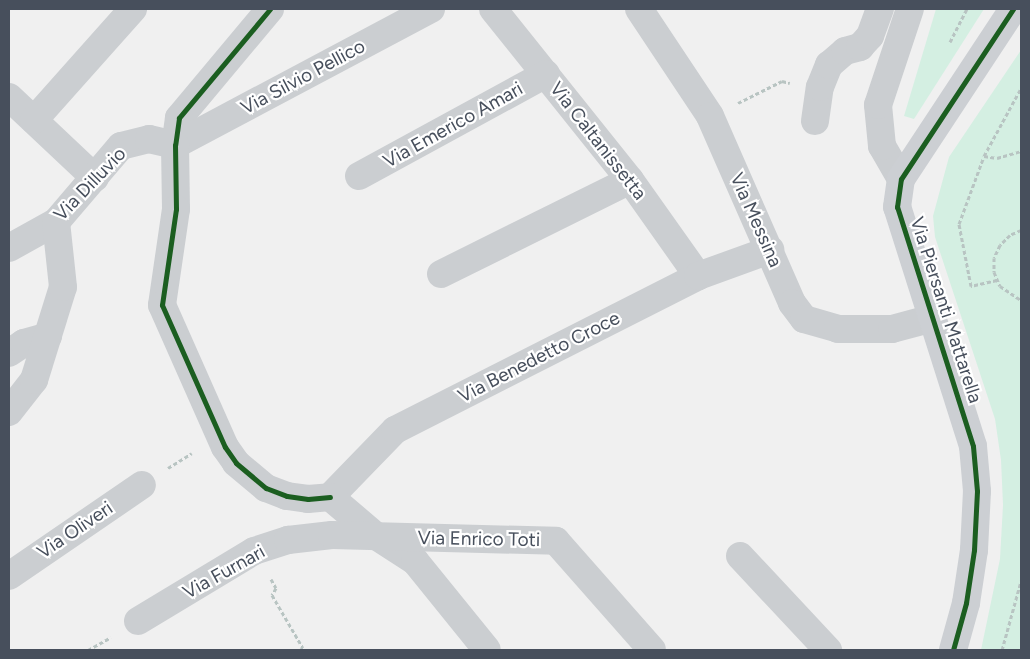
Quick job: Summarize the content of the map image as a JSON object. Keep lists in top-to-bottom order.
{
  "streets": {
    "street": [
      "Via Silvio Pellico",
      "Via Emerico Amari",
      "Via Caltanissetta",
      "Via Dilluvio",
      "Via Messina",
      "Via Piersanti Mattarella",
      "Via Benedetto Croce",
      "Via Oliveri",
      "Via Enrico Toti",
      "Via Furnari"
    ]
  },
  "crossings": [
    ["Via Silvio Pellico", "Via Dilluvio"],
    ["Via Emerico Amari", "Via Caltanissetta"],
    ["Via Caltanissetta", "Via Benedetto Croce"],
    ["Via Messina", "Via Piersanti Mattarella"],
    ["Via Messina", "Via Benedetto Croce"],
    ["Via Enrico Toti", "Via Furnari"]
  ]
}
